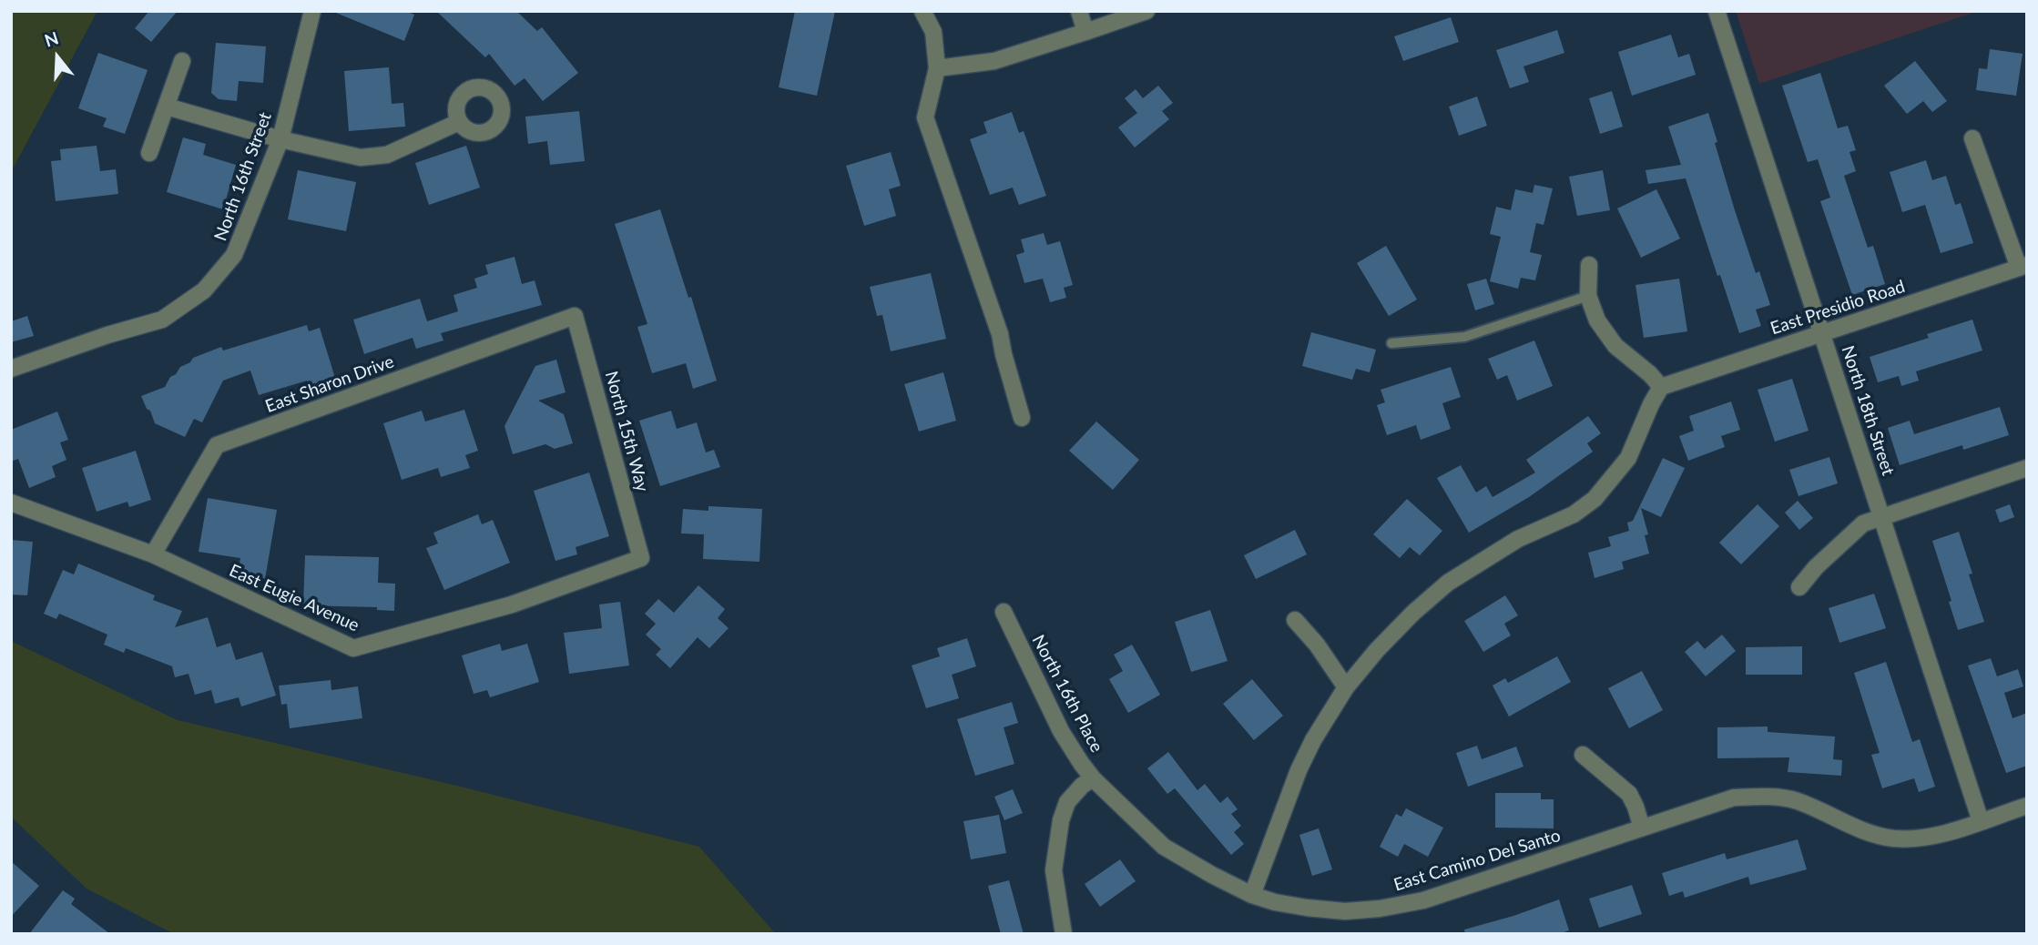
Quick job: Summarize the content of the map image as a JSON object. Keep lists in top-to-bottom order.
{
  "streets": {
    "street": [
      "North 16th Street",
      "East Presidio Road",
      "East Sharon Drive",
      "North 18th Street",
      "North 15th Way",
      "East Eugie Avenue",
      "North 16th Place",
      "East Camino Del Santo"
    ]
  },
  "crossings": [
    ["East Presidio Road", "North 18th Street"],
    ["East Sharon Drive", "North 15th Way"],
    ["East Sharon Drive", "East Eugie Avenue"],
    ["North 18th Street", "East Camino Del Santo"],
    ["North 15th Way", "East Eugie Avenue"],
    ["North 16th Place", "East Camino Del Santo"]
  ],
  "north": "top"
}
